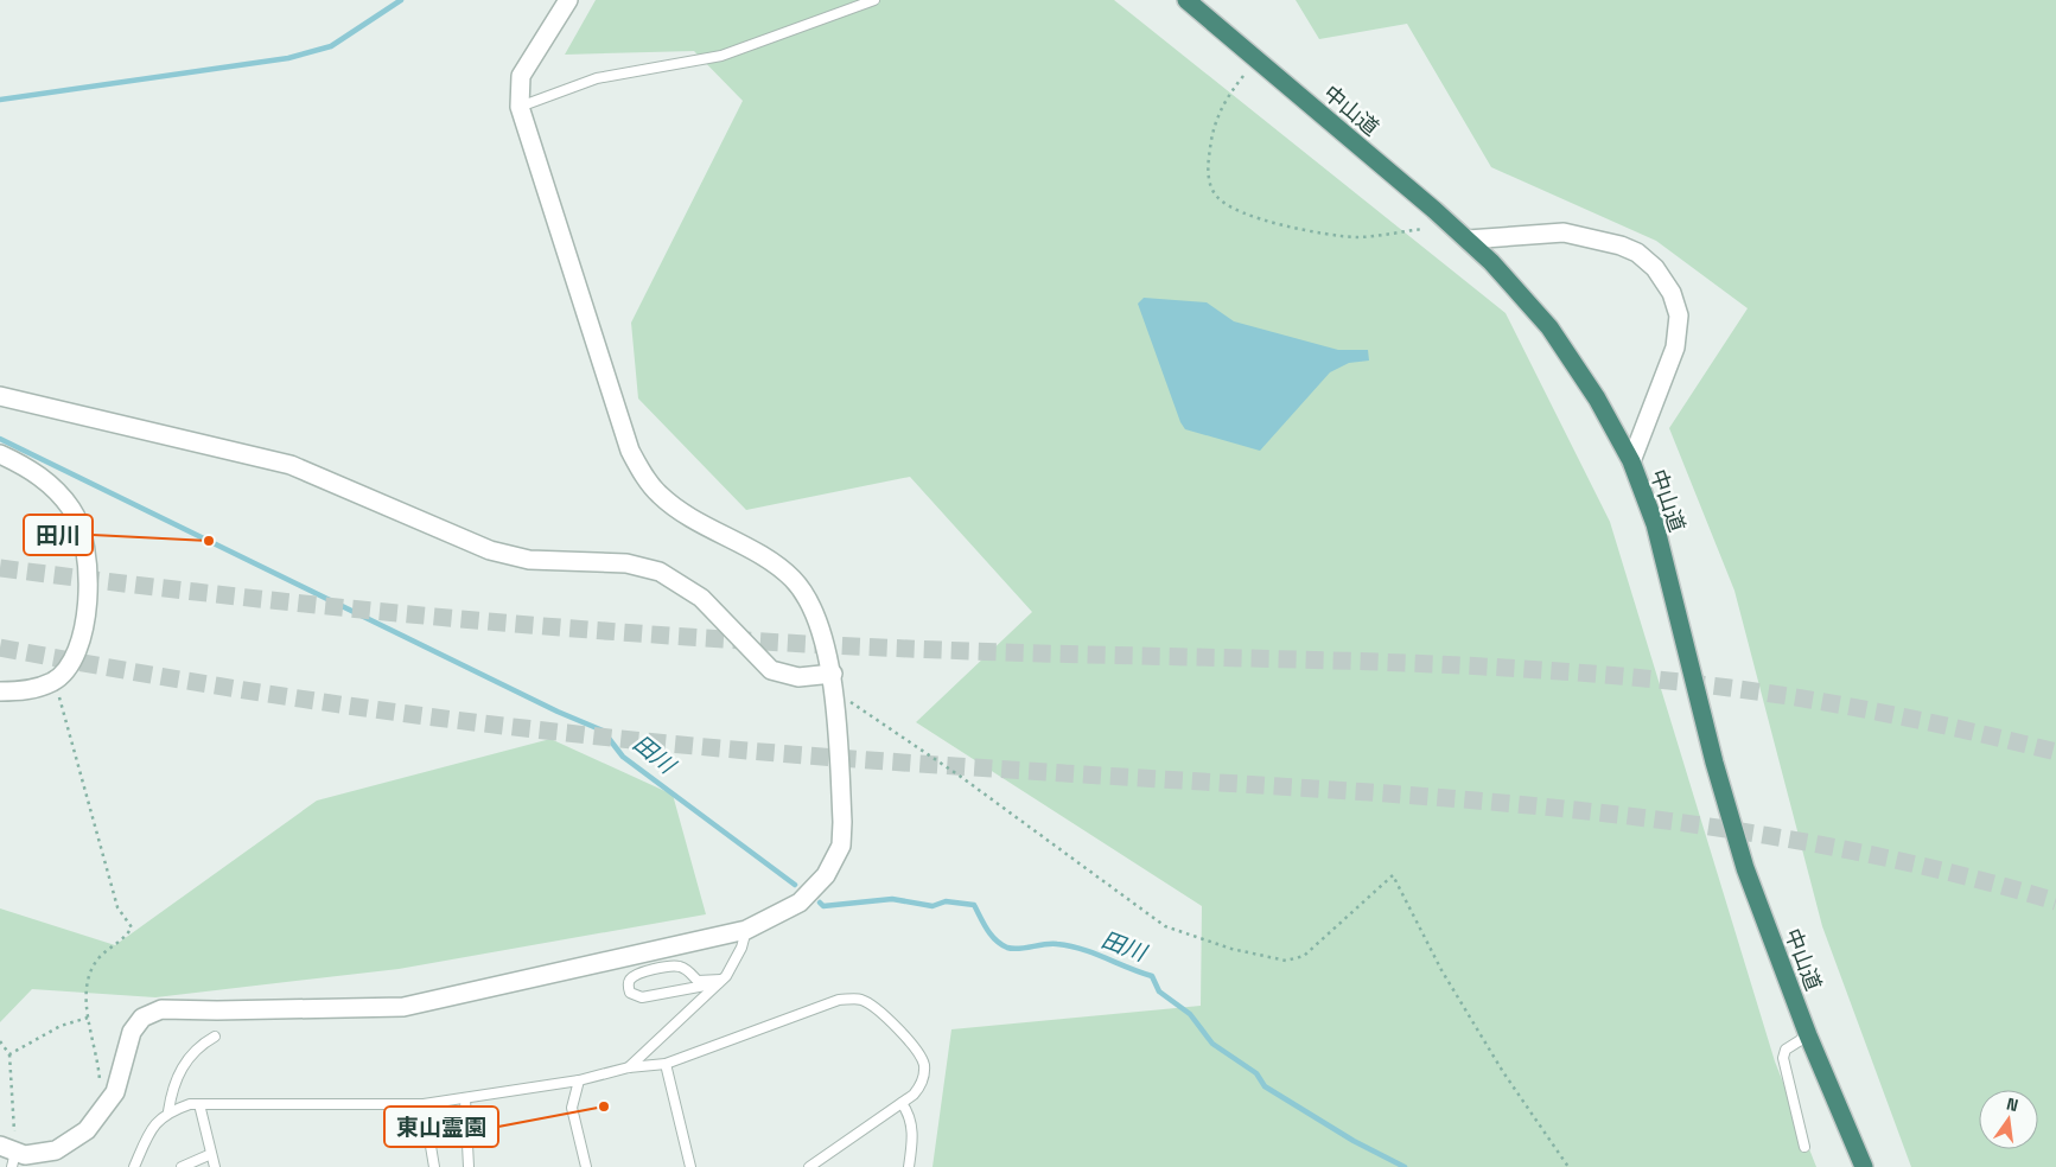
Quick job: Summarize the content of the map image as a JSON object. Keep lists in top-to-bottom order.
{
  "streets": {
    "highway": ["中山道"]
  },
  "water": ["田川"],
  "places": ["田川", "東山霊園"],
  "north": "top"
}
